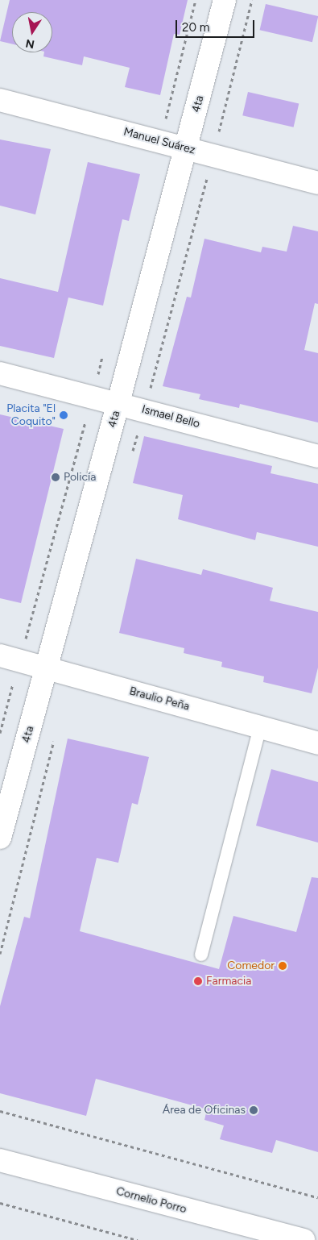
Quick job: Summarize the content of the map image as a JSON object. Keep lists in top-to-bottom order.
{
  "streets": {
    "main road": [
      "4ta",
      "Manuel Suárez",
      "Ismael Bello",
      "Braulio Peña",
      "Cornelio Porro"
    ]
  },
  "crossings": [
    ["4ta", "Manuel Suárez"],
    ["4ta", "Ismael Bello"],
    ["4ta", "Braulio Peña"]
  ],
  "places": [
    "Placita \"El Coquito\"",
    "Policía",
    "Comedor",
    "Farmacia",
    "Área de Oficinas"
  ],
  "scale_bar": "20 m",
  "north": "bottom"
}
